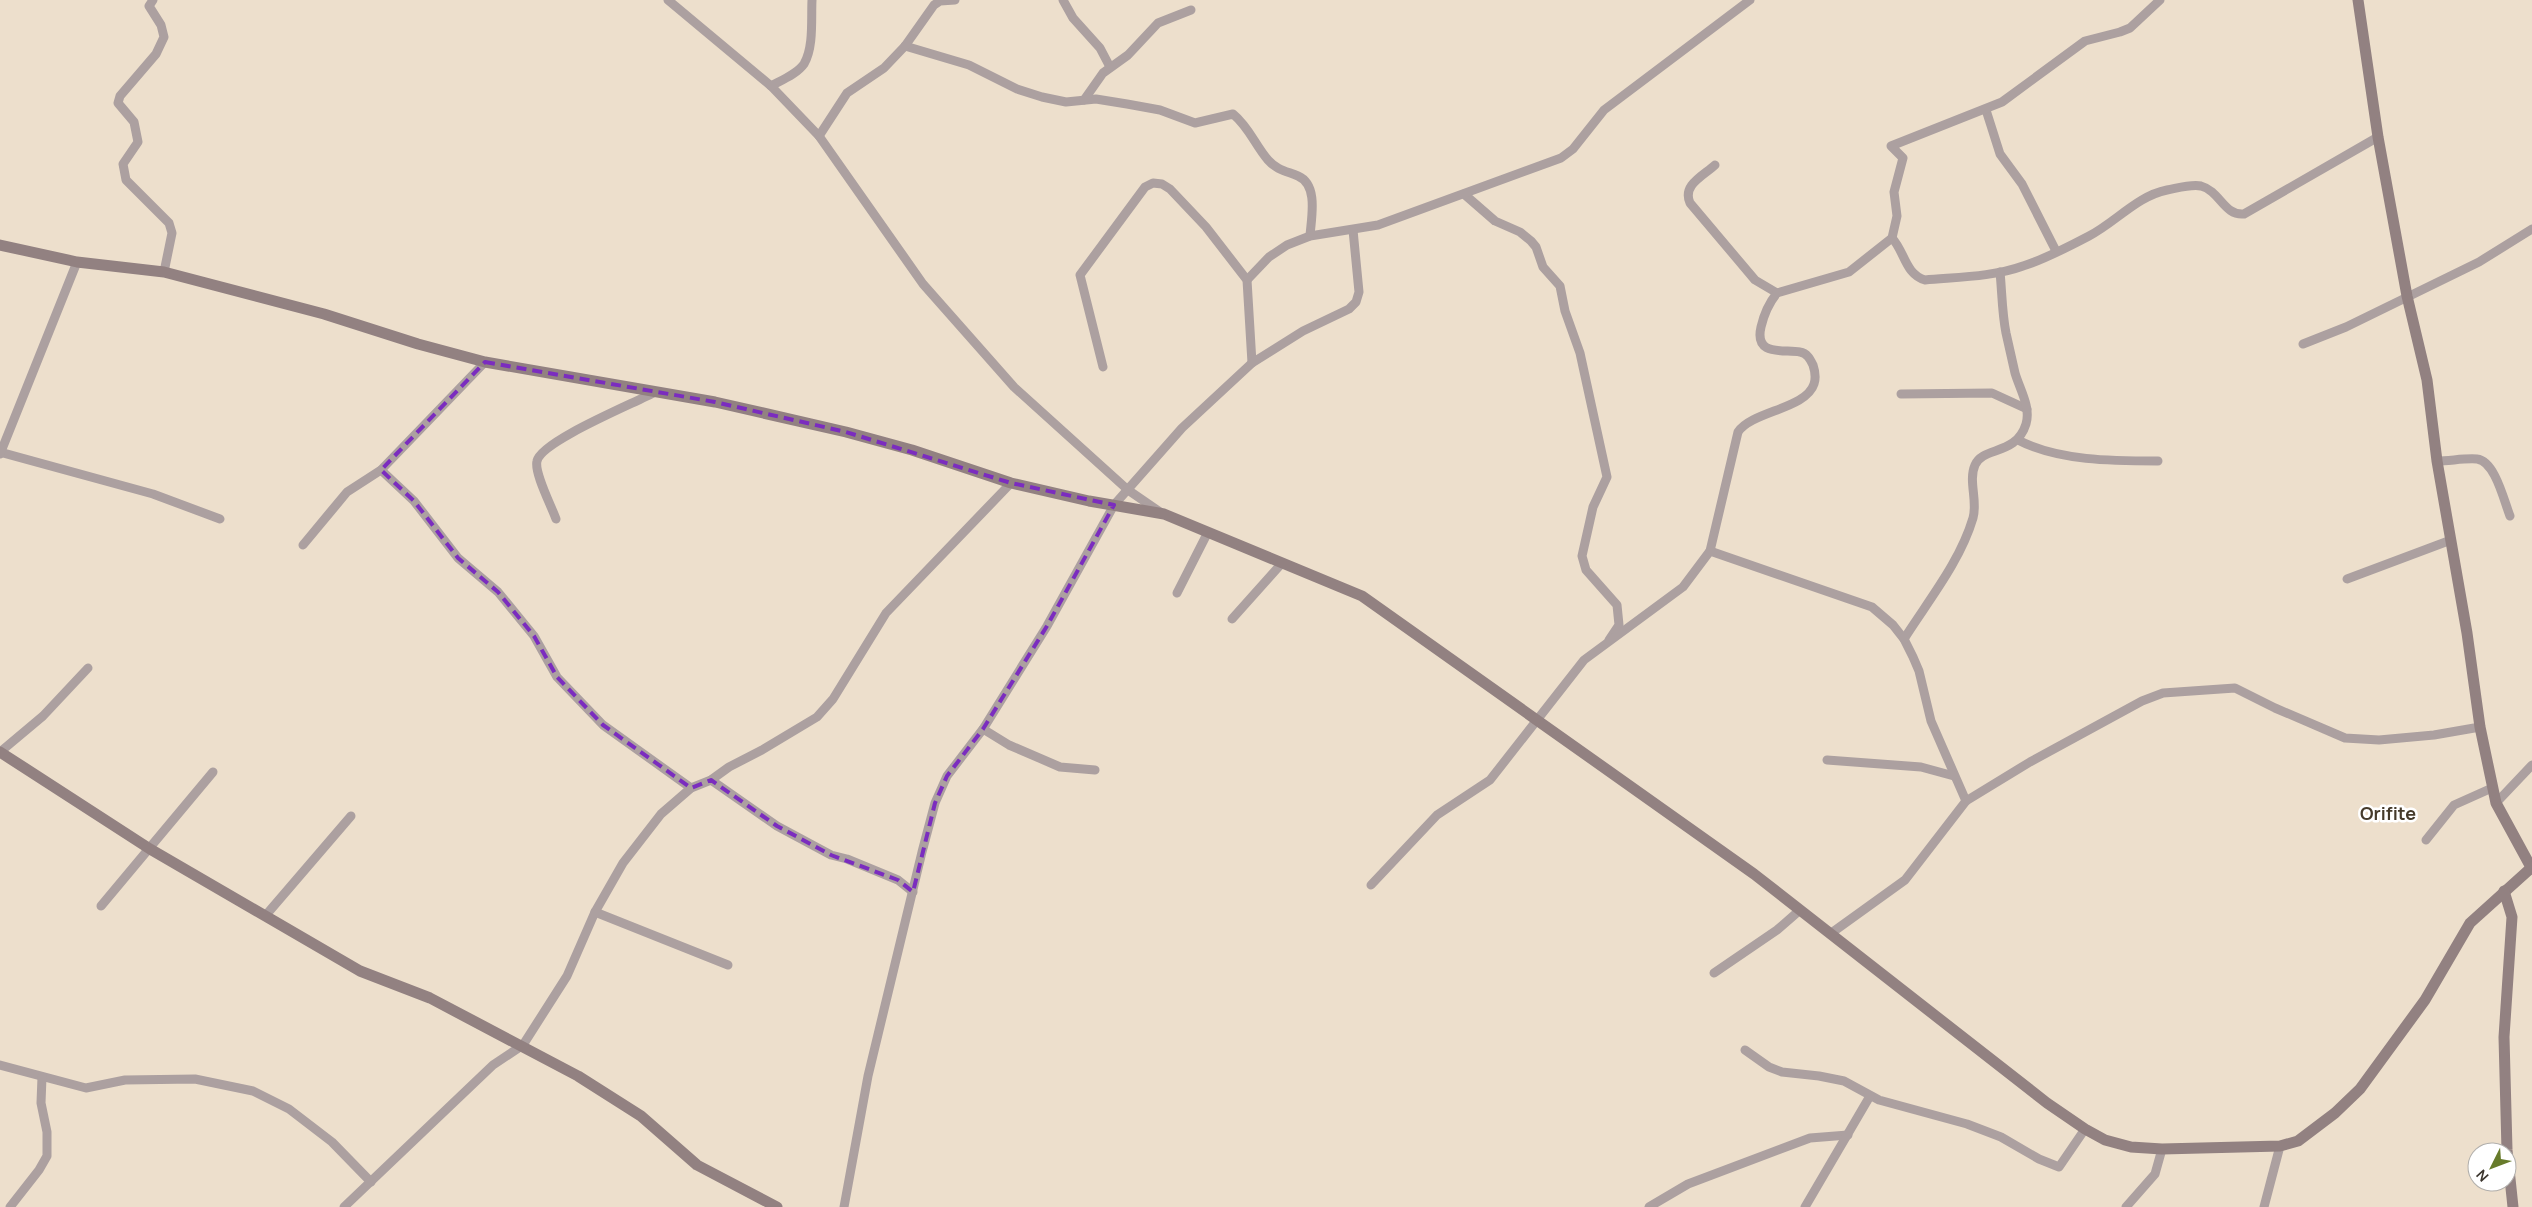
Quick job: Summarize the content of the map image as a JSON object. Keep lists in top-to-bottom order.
{
  "districts": ["Orifite"],
  "north": "bottom left"
}
